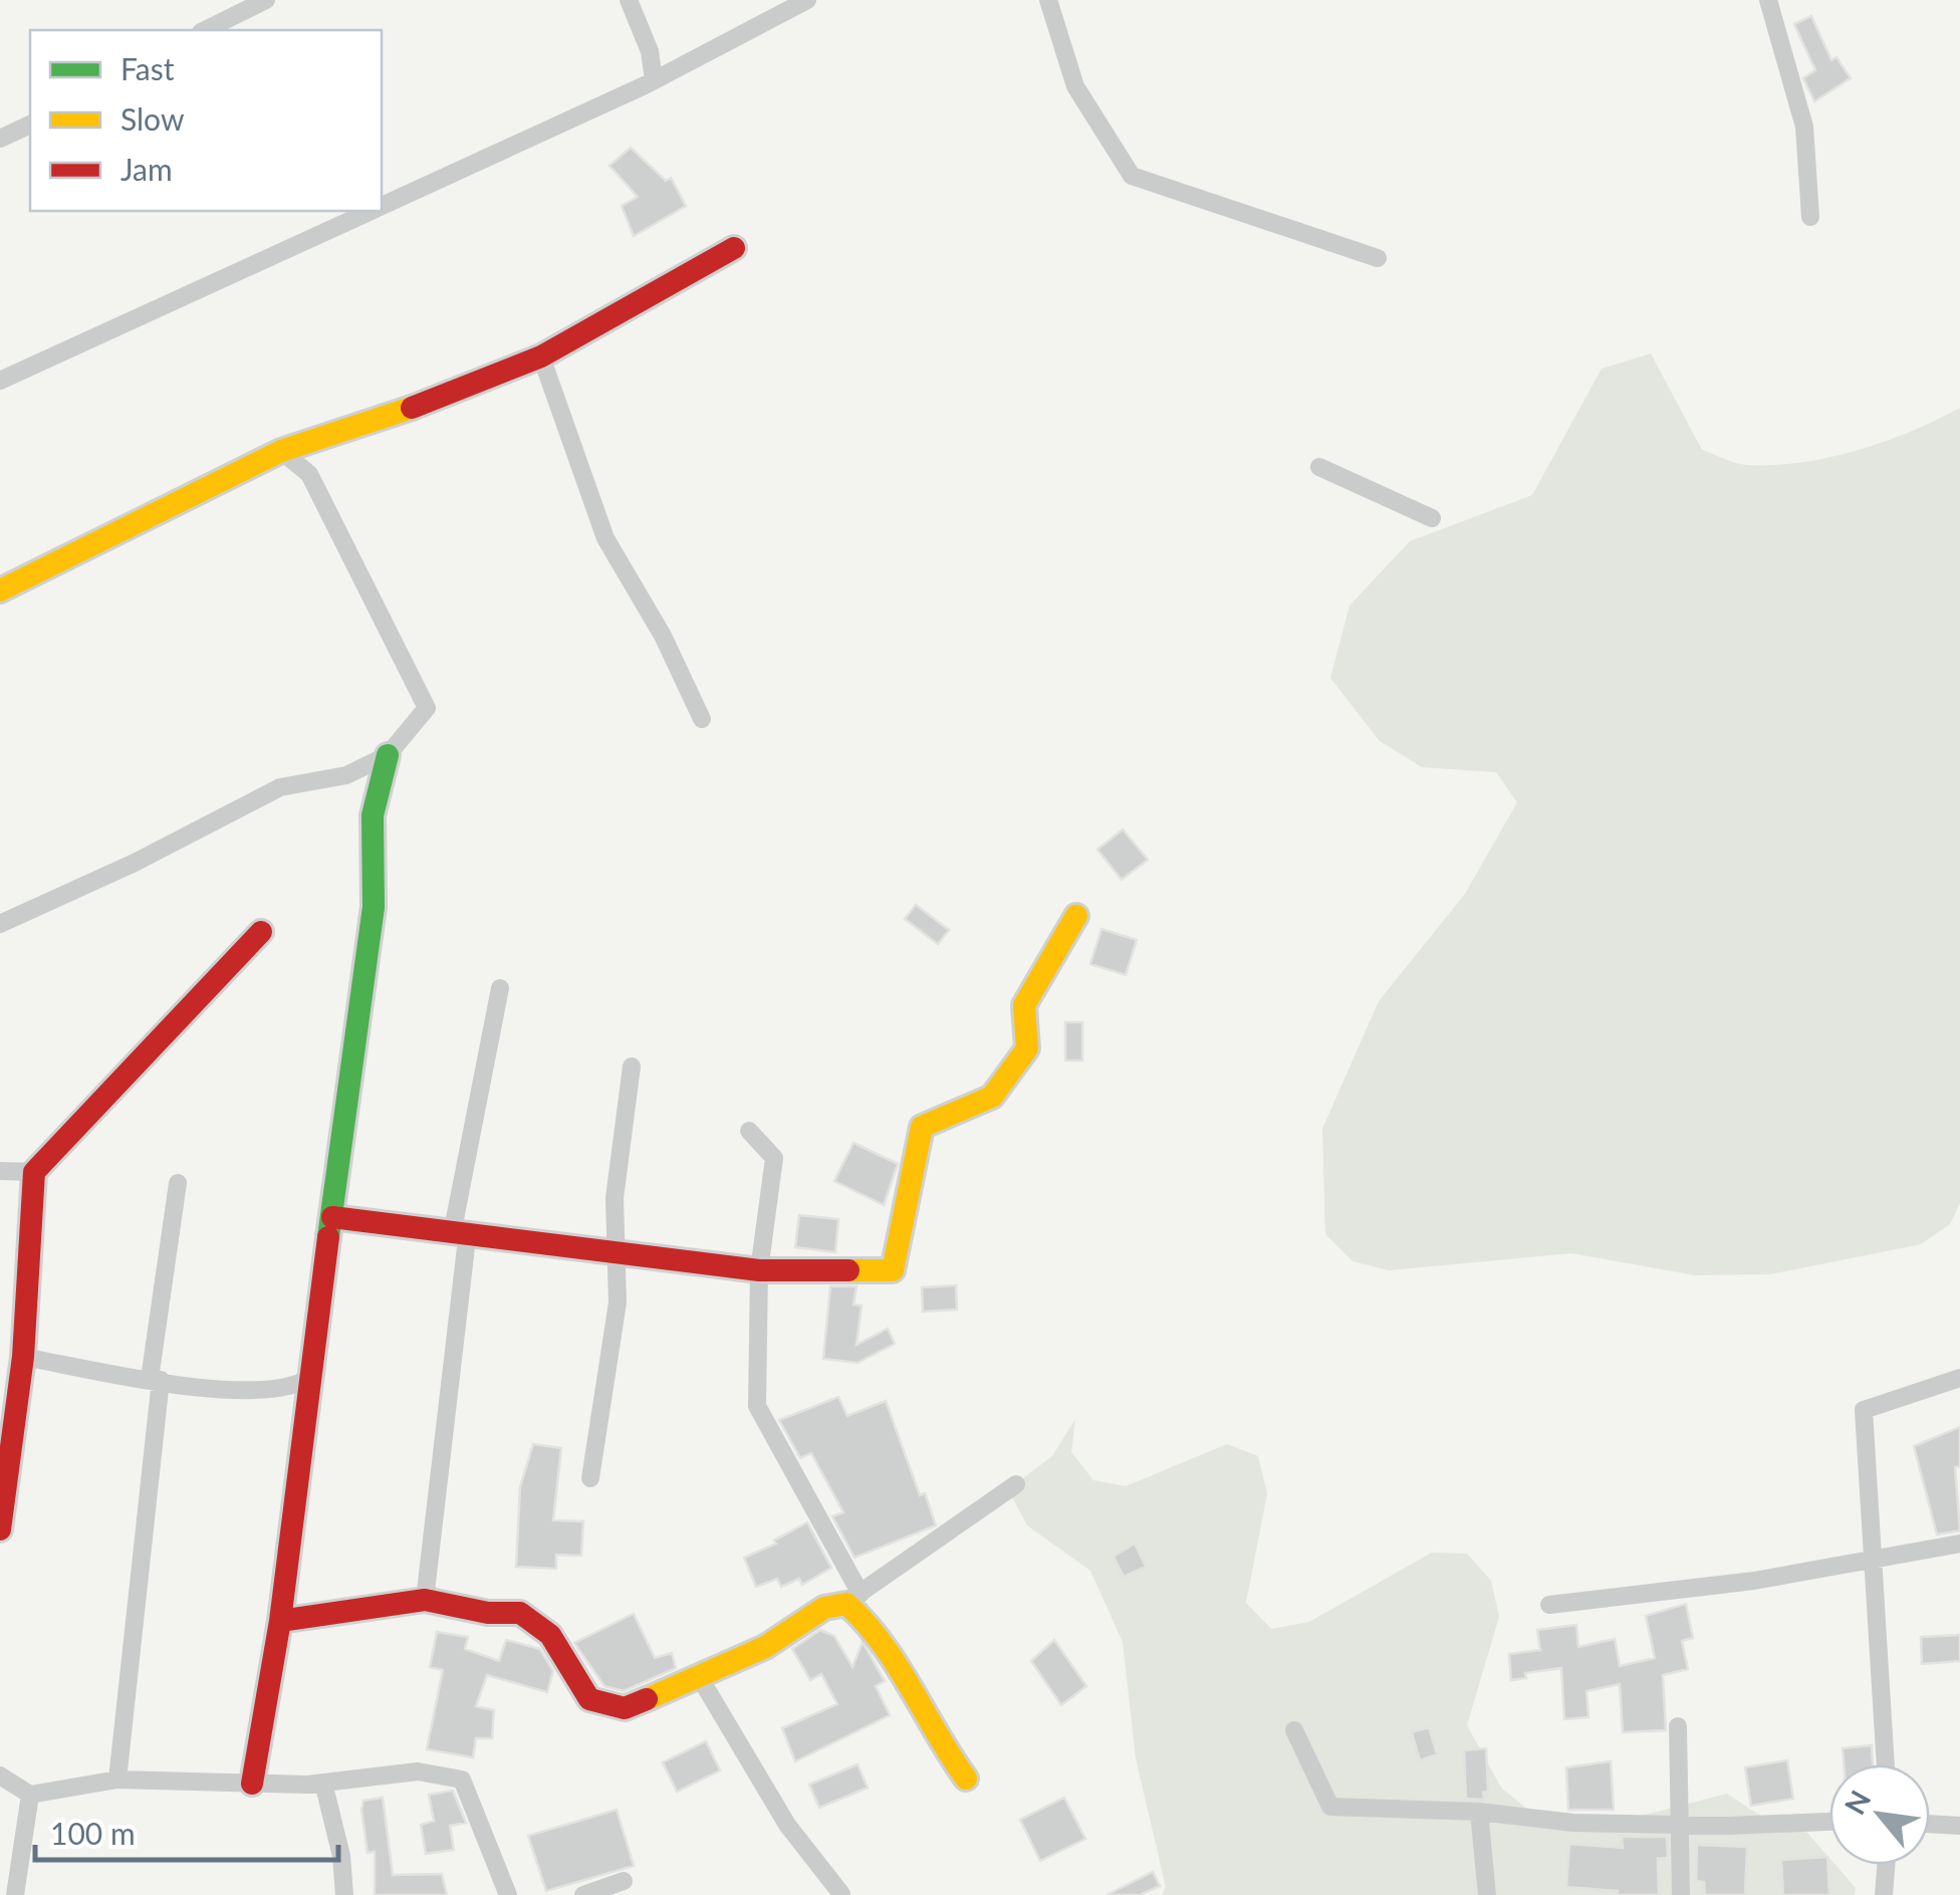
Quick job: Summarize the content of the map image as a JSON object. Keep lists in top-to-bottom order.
{
  "legend": ["Fast", "Slow", "Jam"],
  "scale_bar": "100 m",
  "north": "top left"
}
